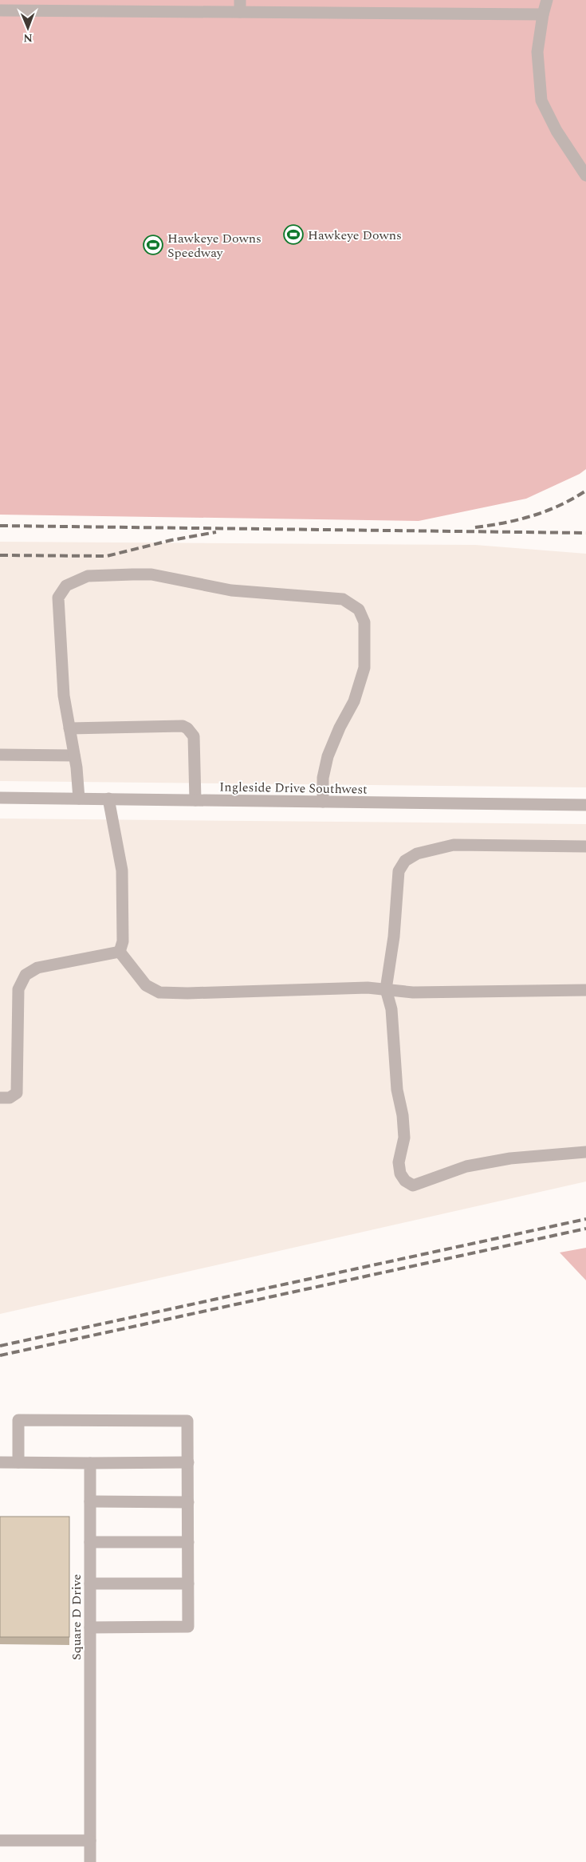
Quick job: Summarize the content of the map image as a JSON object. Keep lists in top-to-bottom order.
{
  "streets": {
    "street": ["Ingleside Drive Southwest", "Square D Drive"]
  },
  "places": {
    "sports": ["Hawkeye Downs", "Hawkeye Downs Speedway"]
  },
  "north": "bottom"
}
